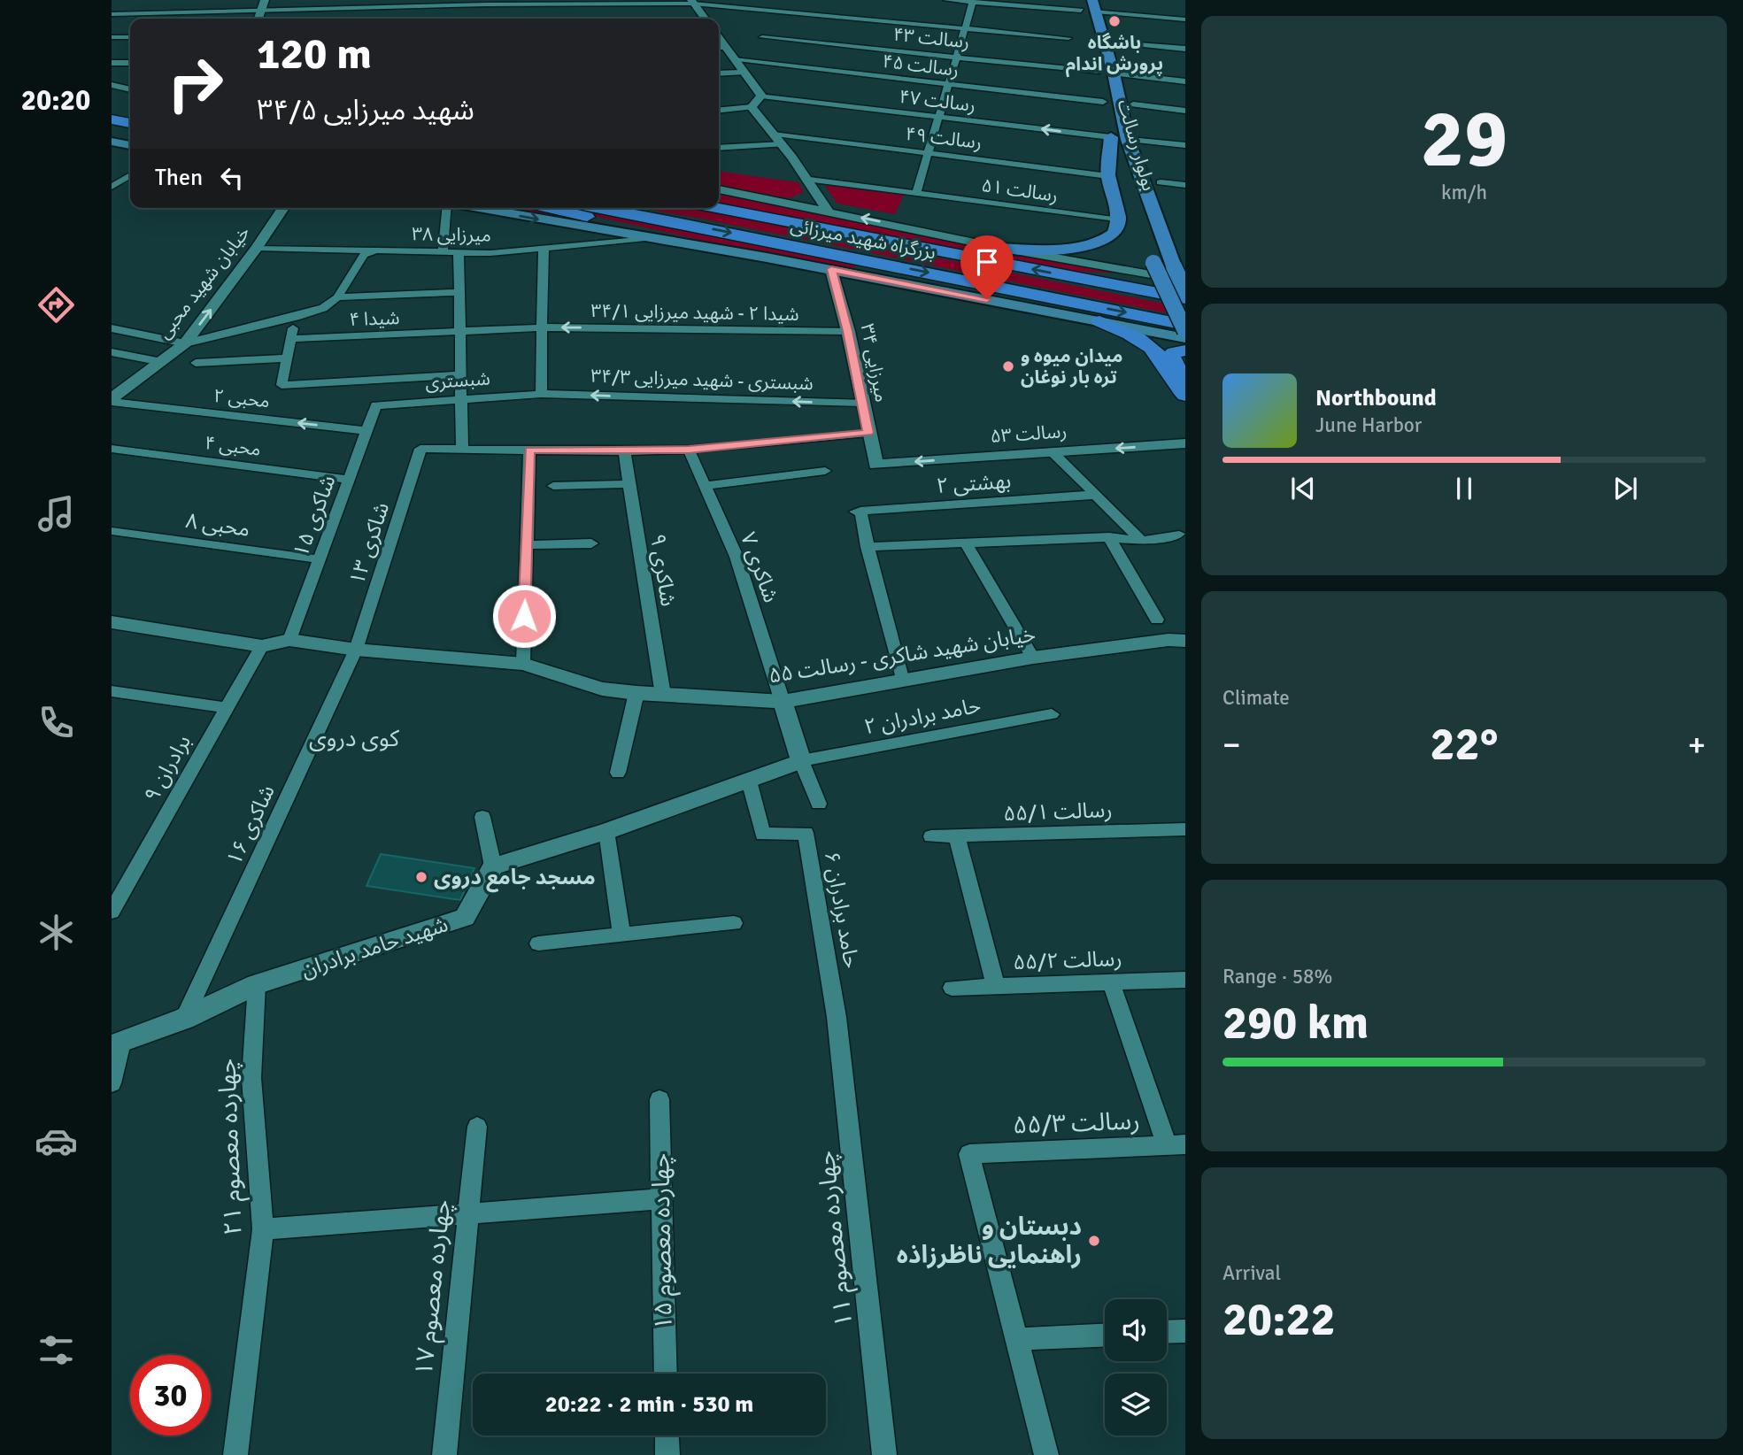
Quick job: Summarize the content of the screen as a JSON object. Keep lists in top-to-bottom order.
{
  "streets": {
    "highway": ["بزرگراه شهید میرزائی"],
    "main road": ["بولوار رسالت"],
    "street": [
      "رسالت ۴۳",
      "رسالت ۴۵",
      "رسالت ۴۷",
      "رسالت ۴۹",
      "رسالت ۵۱",
      "میرزایی ۳۸",
      "خیابان شهید محبی",
      "شیدا ۲ - شهید میرزایی ۳۴/۱",
      "شیدا ۴",
      "میرزایی ۳۴",
      "شبستری - شهید میرزایی ۳۴/۳",
      "شبستری",
      "محبی ۲",
      "رسالت ۵۳",
      "محبی ۴",
      "بهشتی ۲",
      "شاکری ۱۵",
      "محبی ۸",
      "شاکری ۱۳",
      "شاکری ۷",
      "شاکری ۹",
      "خیابان شهید شاکری - رسالت ۵۵",
      "حامد برادران ۲",
      "برادران ۹",
      "رسالت ۵۵/۱",
      "شاکری ۱۶",
      "حامد برادران ۶",
      "شهید حامد برادران",
      "رسالت ۵۵/۲",
      "رسالت ۵۵/۳",
      "چهارده معصوم ۲۱",
      "چهارده معصوم ۱۱",
      "چهارده معصوم ۱۵",
      "چهارده معصوم ۱۷"
    ]
  },
  "crossings": [
    ["رسالت ۴۳", "بولوار رسالت"],
    ["رسالت ۴۵", "بولوار رسالت"],
    ["رسالت ۴۷", "بولوار رسالت"],
    ["میرزایی ۳۸", "خیابان شهید محبی"],
    ["خیابان شهید محبی", "محبی ۲"],
    ["شیدا ۲ - شهید میرزایی ۳۴/۱", "شیدا ۴"],
    ["شیدا ۲ - شهید میرزایی ۳۴/۱", "میرزایی ۳۴"],
    ["میرزایی ۳۴", "شبستری - شهید میرزایی ۳۴/۳"],
    ["میرزایی ۳۴", "رسالت ۵۳"],
    ["شبستری - شهید میرزایی ۳۴/۳", "شبستری"],
    ["شبستری", "شاکری ۱۵"],
    ["محبی ۲", "شاکری ۱۵"],
    ["محبی ۴", "شاکری ۱۵"],
    ["شاکری ۱۵", "محبی ۸"],
    ["شاکری ۱۵", "خیابان شهید شاکری - رسالت ۵۵"],
    ["شاکری ۱۳", "خیابان شهید شاکری - رسالت ۵۵"],
    ["شاکری ۱۳", "شاکری ۱۶"],
    ["شاکری ۷", "خیابان شهید شاکری - رسالت ۵۵"],
    ["شاکری ۹", "خیابان شهید شاکری - رسالت ۵۵"],
    ["خیابان شهید شاکری - رسالت ۵۵", "برادران ۹"],
    ["خیابان شهید شاکری - رسالت ۵۵", "شاکری ۱۶"],
    ["شاکری ۱۶", "شهید حامد برادران"],
    ["حامد برادران ۶", "چهارده معصوم ۱۱"],
    ["شهید حامد برادران", "چهارده معصوم ۲۱"]
  ],
  "districts": ["کوی دروی"],
  "places": [
    "باشگاه پرورش اندام",
    "میدان میوه و تره بار نوغان",
    "مسجد جامع دروی",
    "دبستان و راهنمایی ناظرزاذه"
  ],
  "page": {
    "tabs": "20:20",
    "tile": [
      ["29", "km/h"],
      "Climate",
      ["Range · 58%", "290 km"],
      ["Arrival", "20:22"]
    ],
    "turn": ["120 m", "شهید میرزایی ۳۴/۵"],
    "then": "Then",
    "song": ["Northbound", "June Harbor"],
    "heat": ["−", "22°", "+"],
    "limit": "30",
    "trip": "20:22 · 2 min · 530 m"
  }
}
